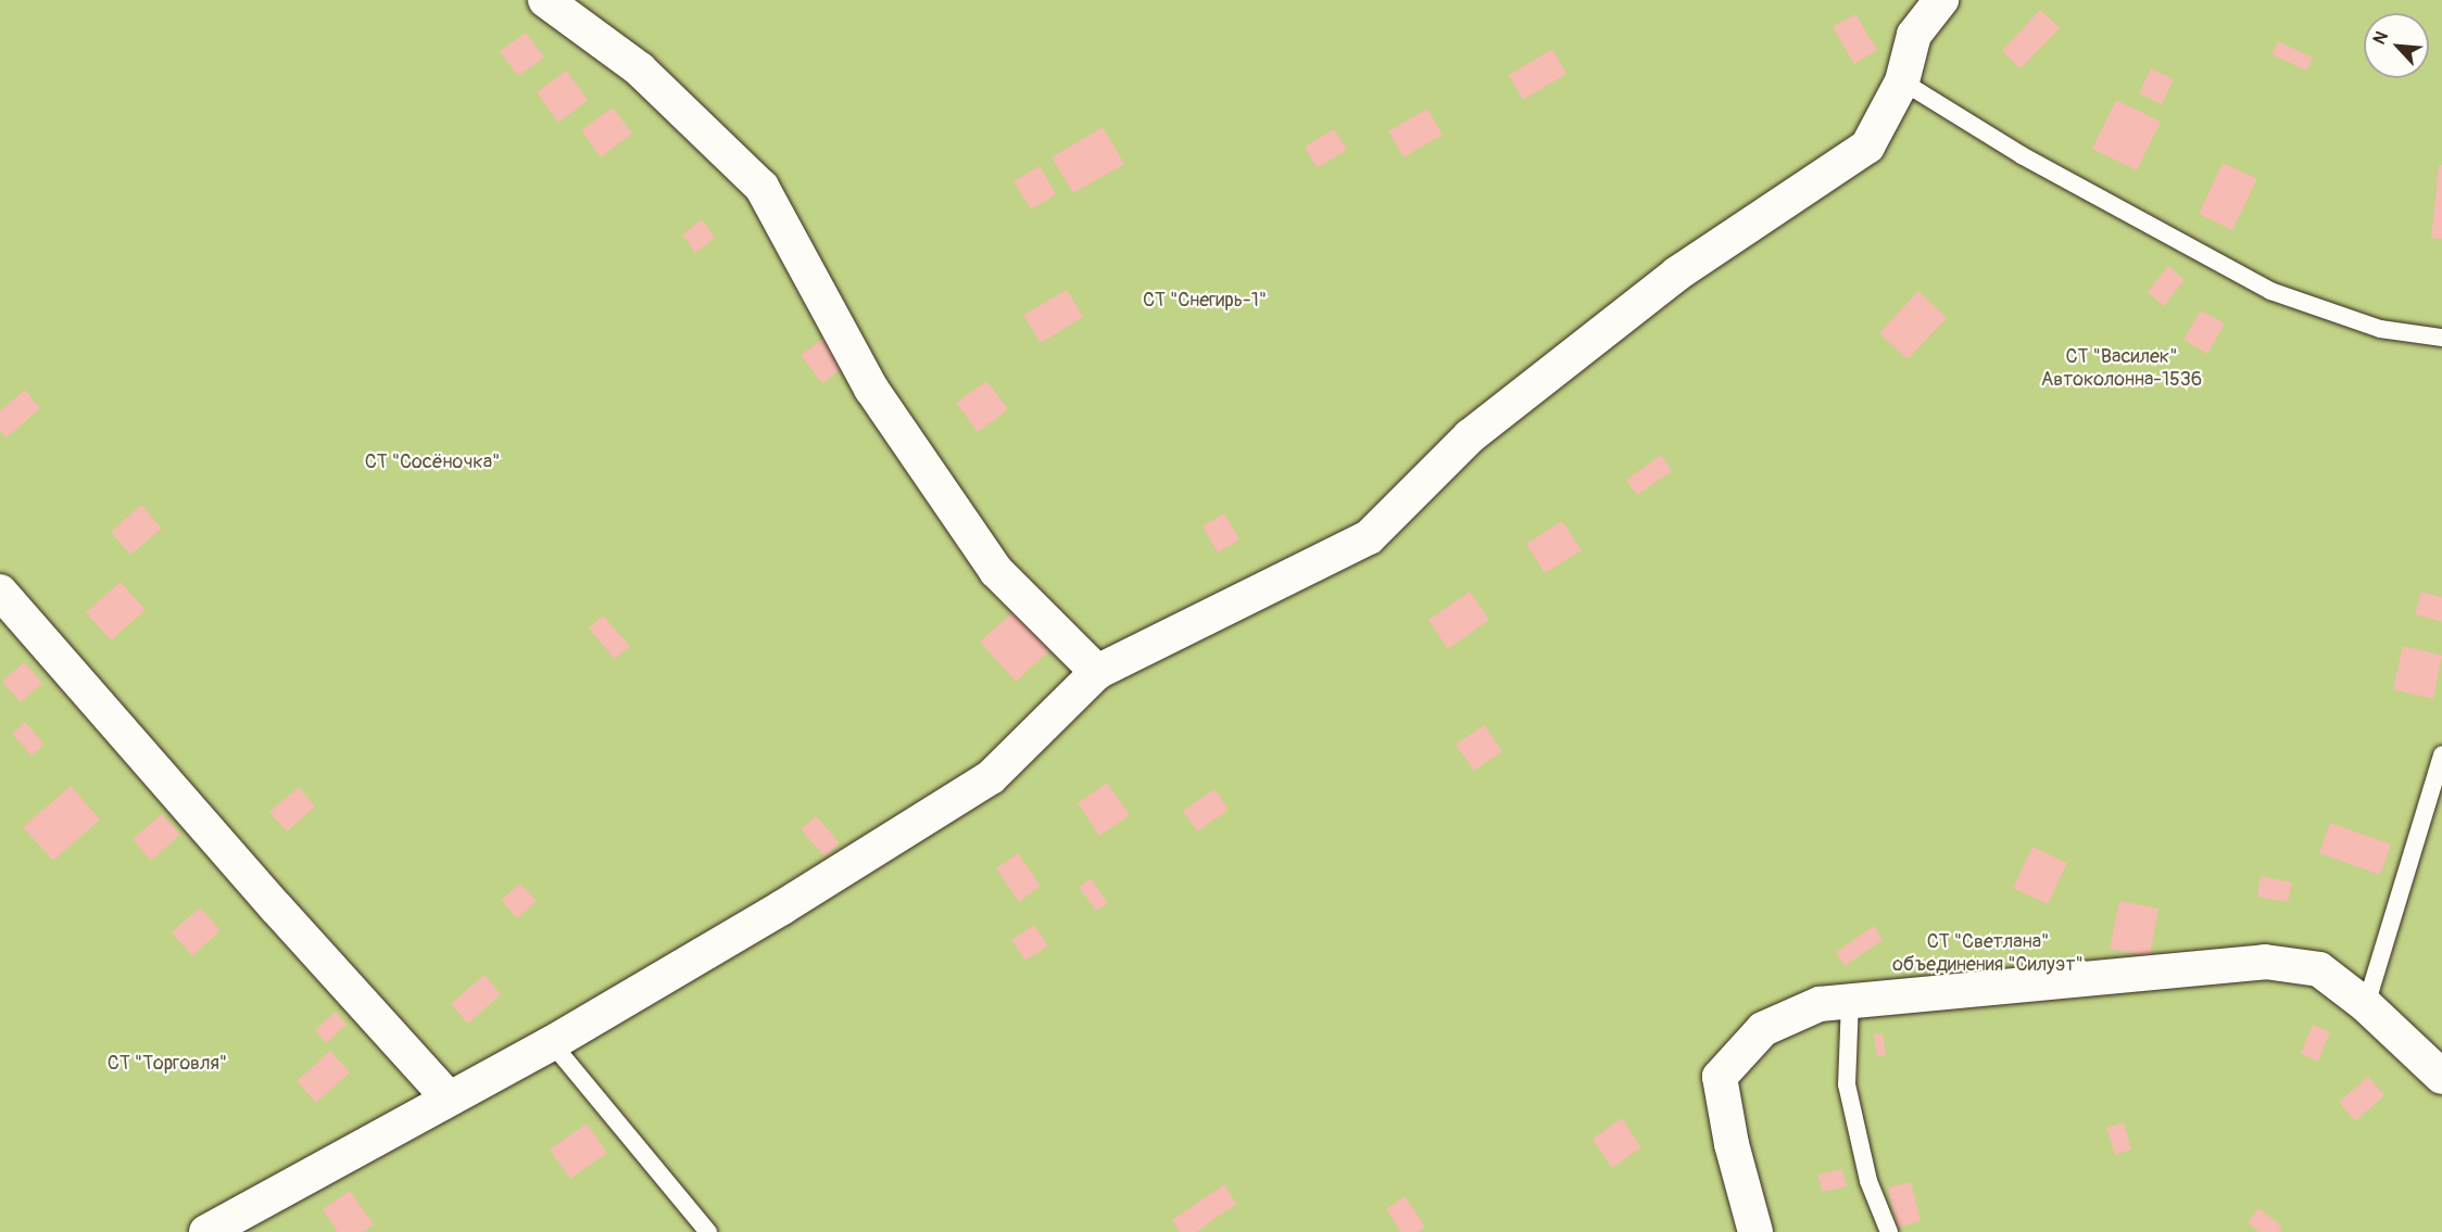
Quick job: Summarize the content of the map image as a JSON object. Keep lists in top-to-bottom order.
{
  "parks": [
    "СТ \"Снегирь-1\"",
    "СТ \"Василек\" Автоколонна-1536",
    "СТ \"Сосёночка\"",
    "СТ \"Светлана\" объединения \"Силуэт\"",
    "СТ \"Торговля\""
  ],
  "north": "top left"
}
